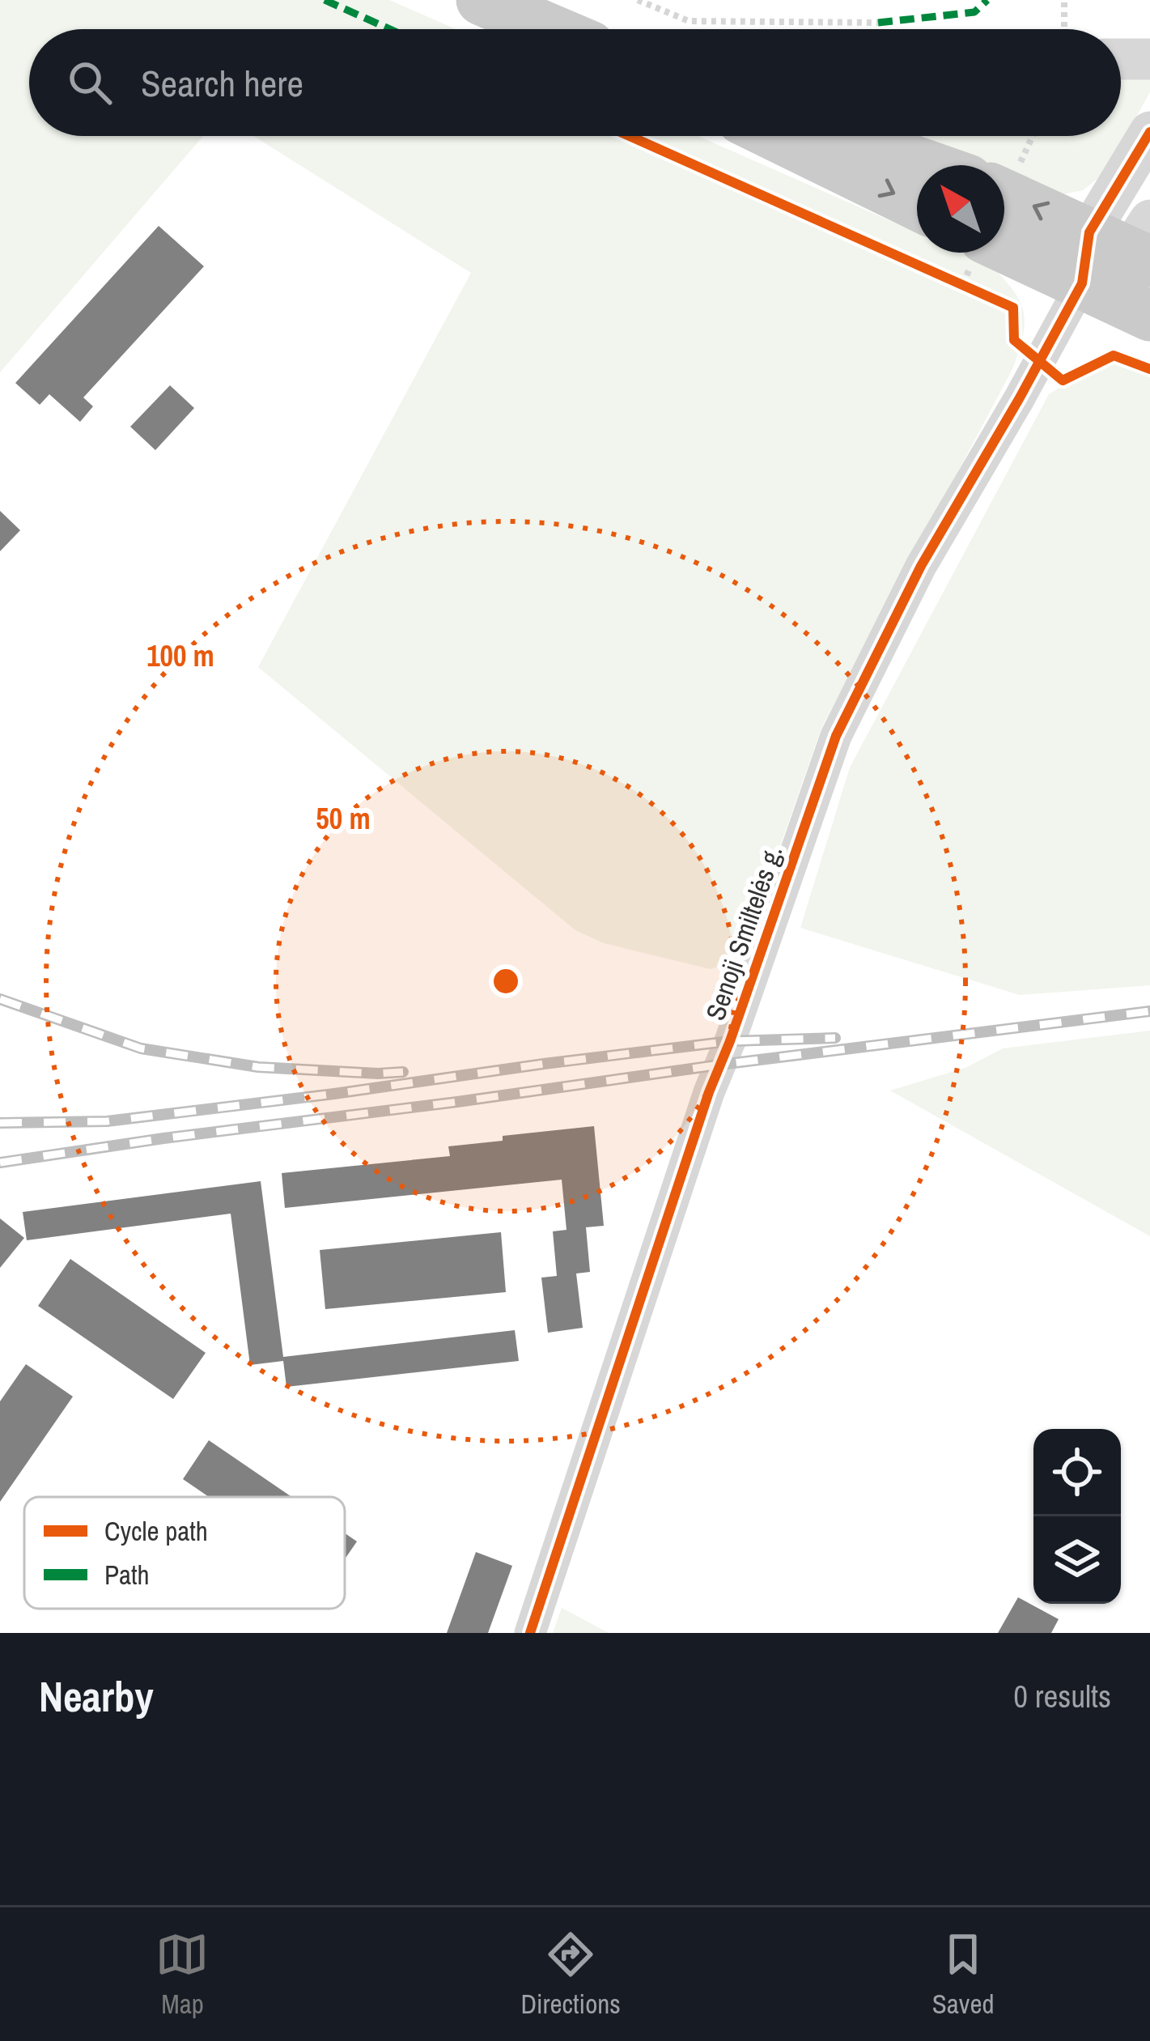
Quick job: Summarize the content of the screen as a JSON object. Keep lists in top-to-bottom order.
{
  "streets": {
    "street": ["Senoji Smiltelės g."]
  },
  "legend": ["Cycle path", "Path"],
  "north": "top left",
  "page": {
    "search": "Search here",
    "heading": ["Nearby", "0 results"],
    "nav": ["Map", "Directions", "Saved"]
  },
  "rings": ["100 m", "50 m"]
}
